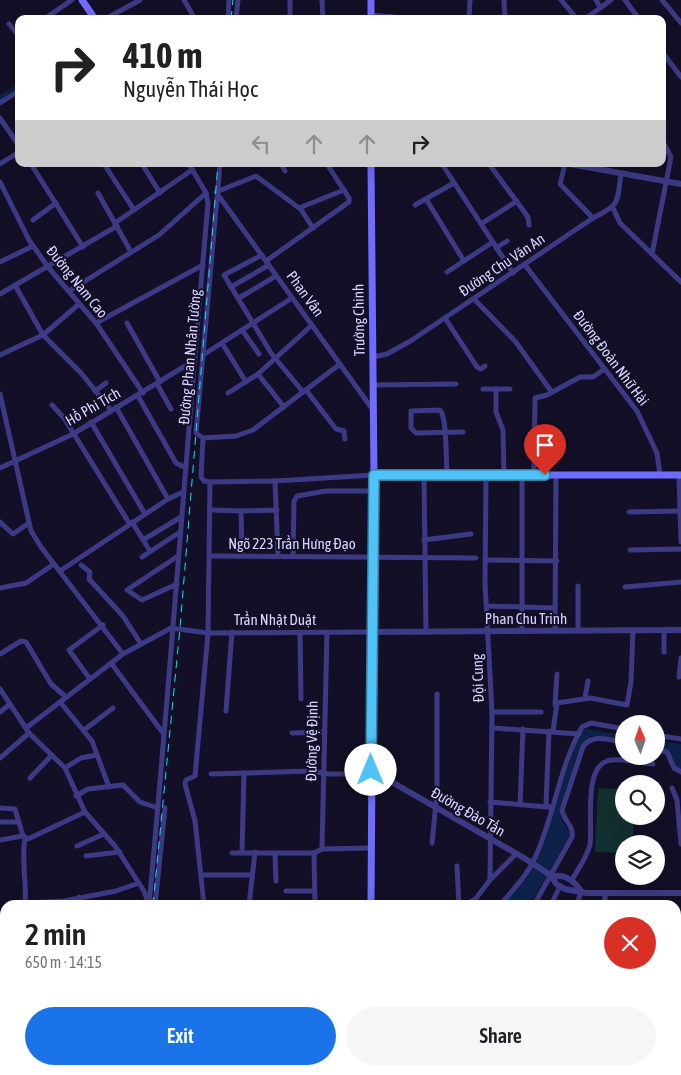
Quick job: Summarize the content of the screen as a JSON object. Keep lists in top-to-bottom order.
{
  "streets": {
    "main road": ["Trường Chinh"],
    "street": [
      "Đường Chu Văn An",
      "Đường Nam Cao",
      "Phan Vân",
      "Đường Phan Nhân Tường",
      "Đường Đoàn Nhữ Hài",
      "Hồ Phi Tích",
      "Ngõ 223 Trần Hưng Đạo",
      "Phan Chu Trinh",
      "Trần Nhật Duật",
      "Đội Cung",
      "Đường Vệ Định",
      "Đường Đào Tấn"
    ]
  },
  "crossings": [
    ["Đường Chu Văn An", "Trường Chinh"],
    ["Đường Chu Văn An", "Đường Đoàn Nhữ Hài"],
    ["Đường Nam Cao", "Hồ Phi Tích"],
    ["Phan Vân", "Trường Chinh"],
    ["Phan Vân", "Đường Phan Nhân Tường"],
    ["Trường Chinh", "Ngõ 223 Trần Hưng Đạo"],
    ["Trường Chinh", "Phan Chu Trinh"],
    ["Trường Chinh", "Trần Nhật Duật"],
    ["Trường Chinh", "Đường Đào Tấn"],
    ["Đường Phan Nhân Tường", "Ngõ 223 Trần Hưng Đạo"],
    ["Đường Phan Nhân Tường", "Trần Nhật Duật"],
    ["Phan Chu Trinh", "Trần Nhật Duật"],
    ["Phan Chu Trinh", "Đội Cung"],
    ["Trần Nhật Duật", "Đường Vệ Định"],
    ["Đội Cung", "Đường Đào Tấn"]
  ],
  "north": "top",
  "page": {
    "turn": ["410 m", "Nguyễn Thái Học"],
    "heading": ["2 min", "650 m · 14:15"],
    "buttons": ["Exit", "Share"]
  }
}
